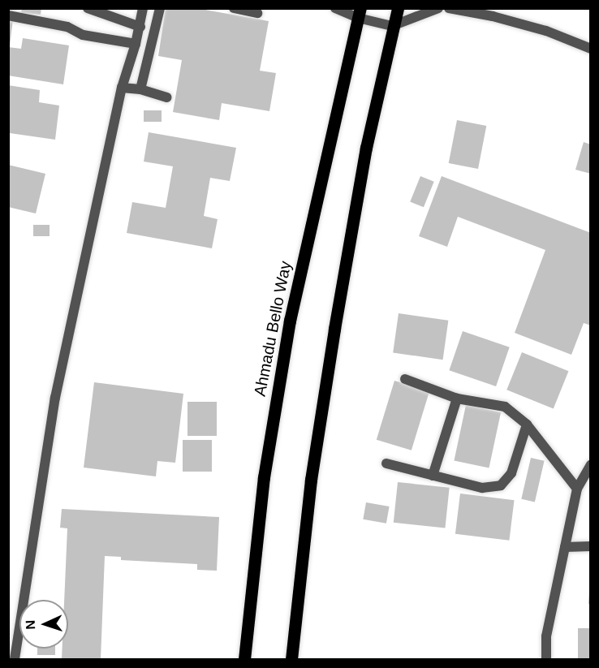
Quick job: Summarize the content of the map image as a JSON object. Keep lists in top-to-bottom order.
{
  "streets": {
    "main road": ["Ahmadu Bello Way"]
  },
  "north": "left"
}
